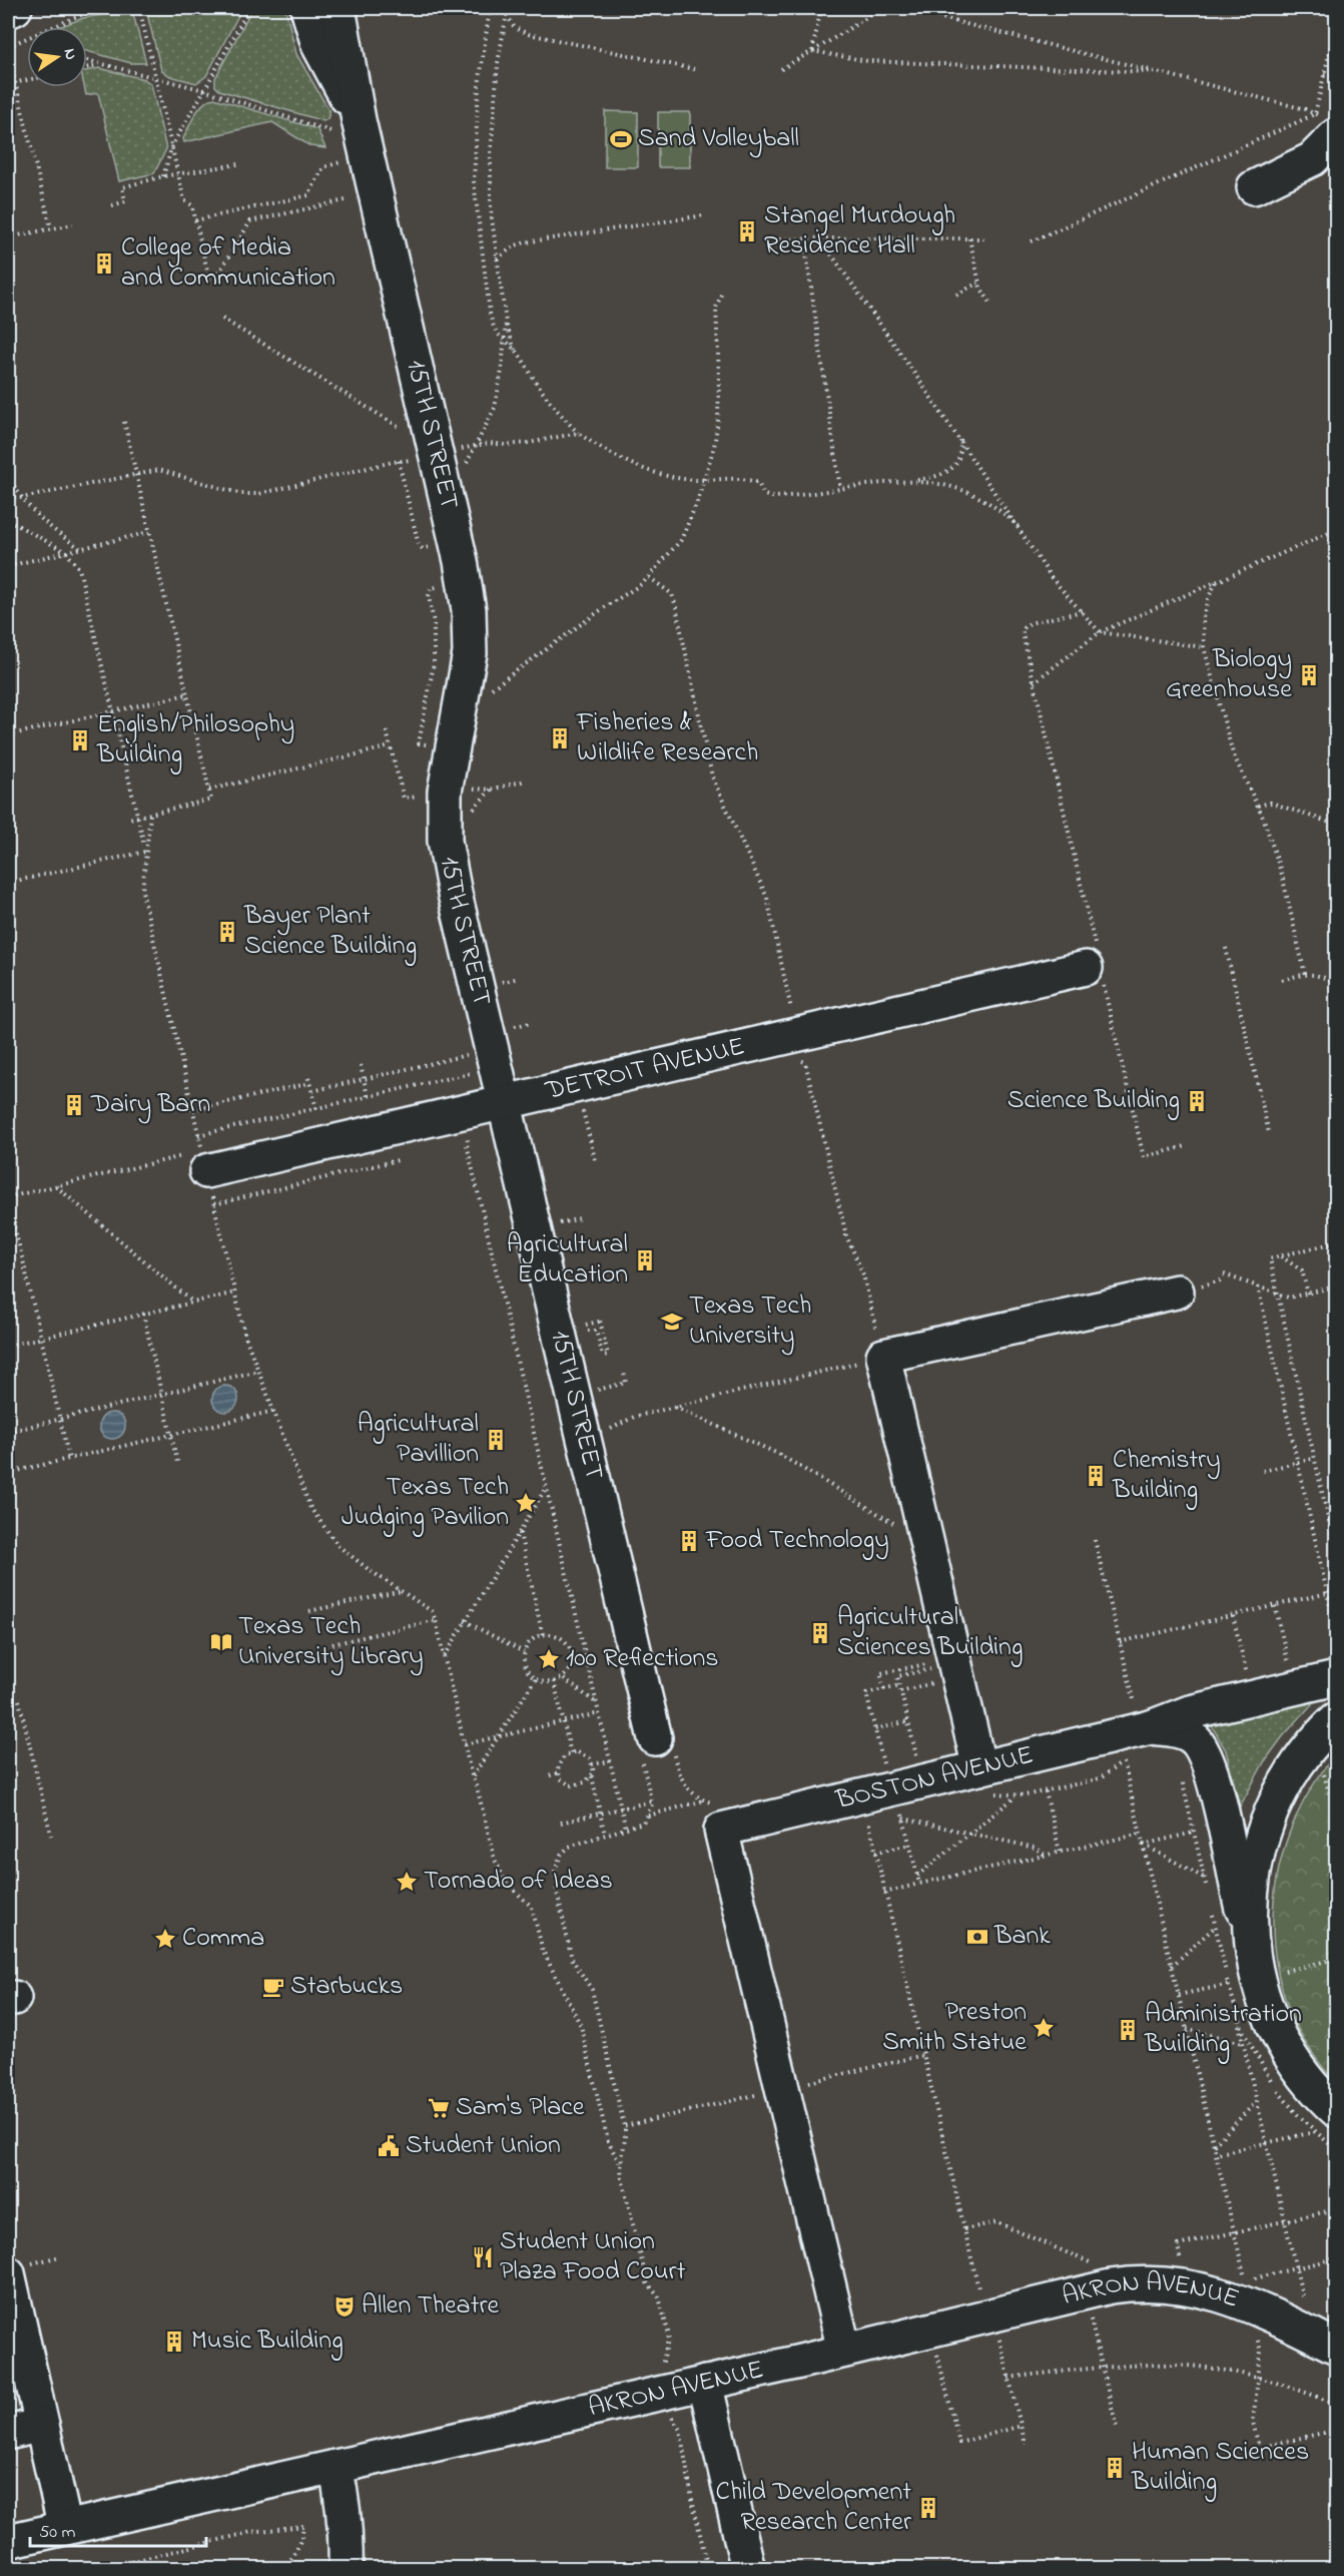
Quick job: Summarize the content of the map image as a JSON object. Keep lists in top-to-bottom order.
{
  "streets": {
    "street": [
      "15TH STREET",
      "DETROIT AVENUE",
      "BOSTON AVENUE",
      "AKRON AVENUE"
    ]
  },
  "crossings": [
    ["15TH STREET", "DETROIT AVENUE"]
  ],
  "places": {
    "sports": ["Sand Volleyball"],
    "building": [
      "Stangel Murdough Residence Hall",
      "College of Media and Communication",
      "Biology Greenhouse",
      "Fisheries & Wildlife Research",
      "English/Philosophy Building",
      "Bayer Plant Science Building",
      "Science Building",
      "Dairy Barn",
      "Agricultural Education",
      "Agricultural Pavillion",
      "Chemistry Building",
      "Food Technology",
      "Agricultural Sciences Building",
      "Administration Building",
      "Music Building",
      "Human Sciences Building",
      "Child Development Research Center"
    ],
    "school or university": ["Texas Tech University"],
    "place": [
      "Texas Tech Judging Pavilion",
      "100 Reflections",
      "Tornado of Ideas",
      "Comma",
      "Preston Smith Statue"
    ],
    "library": ["Texas Tech University Library"],
    "bank": ["Bank"],
    "cafe": ["Starbucks"],
    "supermarket": ["Sam's Place"],
    "public building": ["Student Union"],
    "restaurant": ["Student Union Plaza Food Court"],
    "theatre": ["Allen Theatre"]
  },
  "scale_bar": "50 m",
  "north": "right"
}
